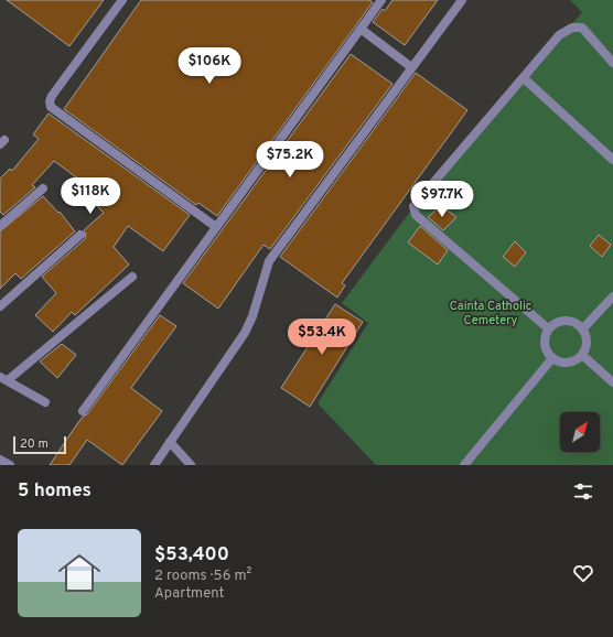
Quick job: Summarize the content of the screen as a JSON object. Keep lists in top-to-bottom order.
{
  "parks": ["Cainta Catholic Cemetery"],
  "scale_bar": "20 m",
  "north": "top right",
  "page": {
    "price": [
      "$106K",
      "$75.2K",
      "$118K",
      "$97.7K",
      "$53.4K"
    ],
    "scale": "20 m",
    "heading": "5 homes",
    "list": [
      {
        "name": "$53,400",
        "note": "2 rooms · 56 m² · Apartment"
      }
    ]
  }
}
